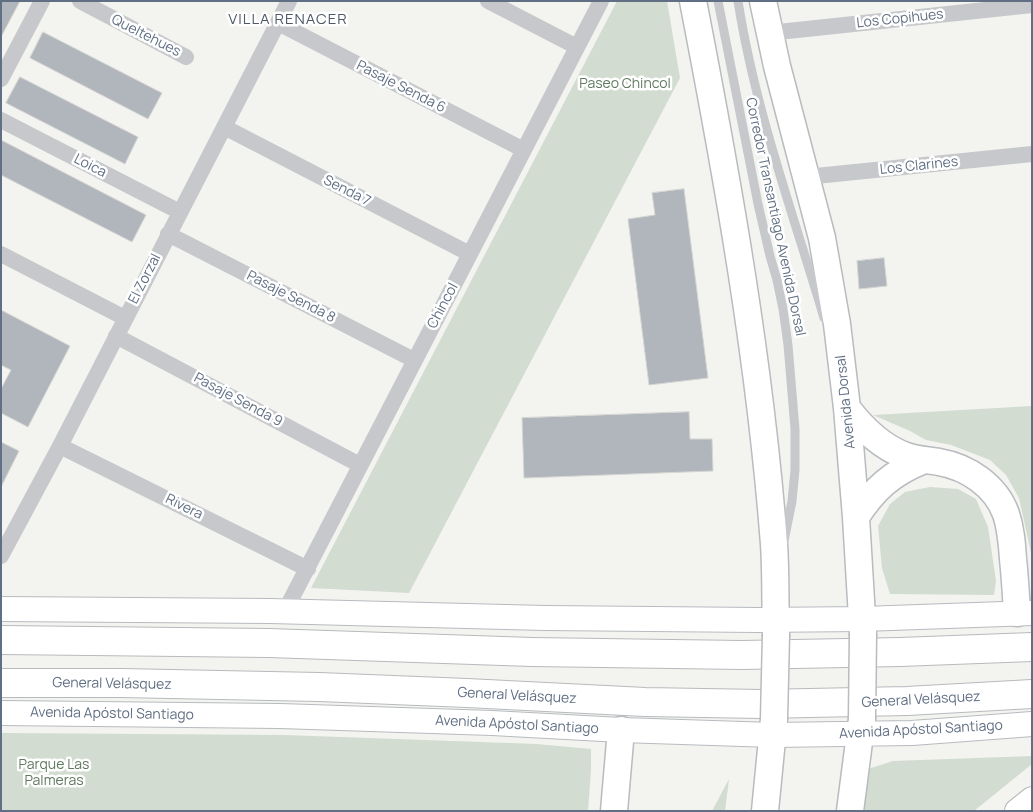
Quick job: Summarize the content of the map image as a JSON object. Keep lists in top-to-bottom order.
{
  "streets": {
    "highway": ["General Velásquez"],
    "main road": ["Avenida Dorsal", "Avenida Apóstol Santiago"],
    "street": [
      "Los Copihues",
      "Queltehues",
      "Pasaje Senda 6",
      "Loica",
      "Los Clarines",
      "Senda 7",
      "El Zorzal",
      "Pasaje Senda 8",
      "Chincol",
      "Pasaje Senda 9",
      "Rivera"
    ],
    "lane": ["Corredor Transantiago Avenida Dorsal"]
  },
  "crossings": [
    ["Los Copihues", "Avenida Dorsal"],
    ["Pasaje Senda 6", "El Zorzal"],
    ["Pasaje Senda 6", "Chincol"],
    ["Loica", "El Zorzal"],
    ["Los Clarines", "Avenida Dorsal"],
    ["Senda 7", "El Zorzal"],
    ["Senda 7", "Chincol"],
    ["Corredor Transantiago Avenida Dorsal", "Avenida Dorsal"],
    ["El Zorzal", "Pasaje Senda 8"],
    ["El Zorzal", "Pasaje Senda 9"],
    ["El Zorzal", "Rivera"],
    ["Pasaje Senda 8", "Chincol"],
    ["Chincol", "Pasaje Senda 9"],
    ["Chincol", "Rivera"],
    ["Avenida Dorsal", "Avenida Apóstol Santiago"]
  ],
  "districts": ["VILLA RENACER"],
  "parks": ["Paseo Chincol", "Parque Las Palmeras"]
}
